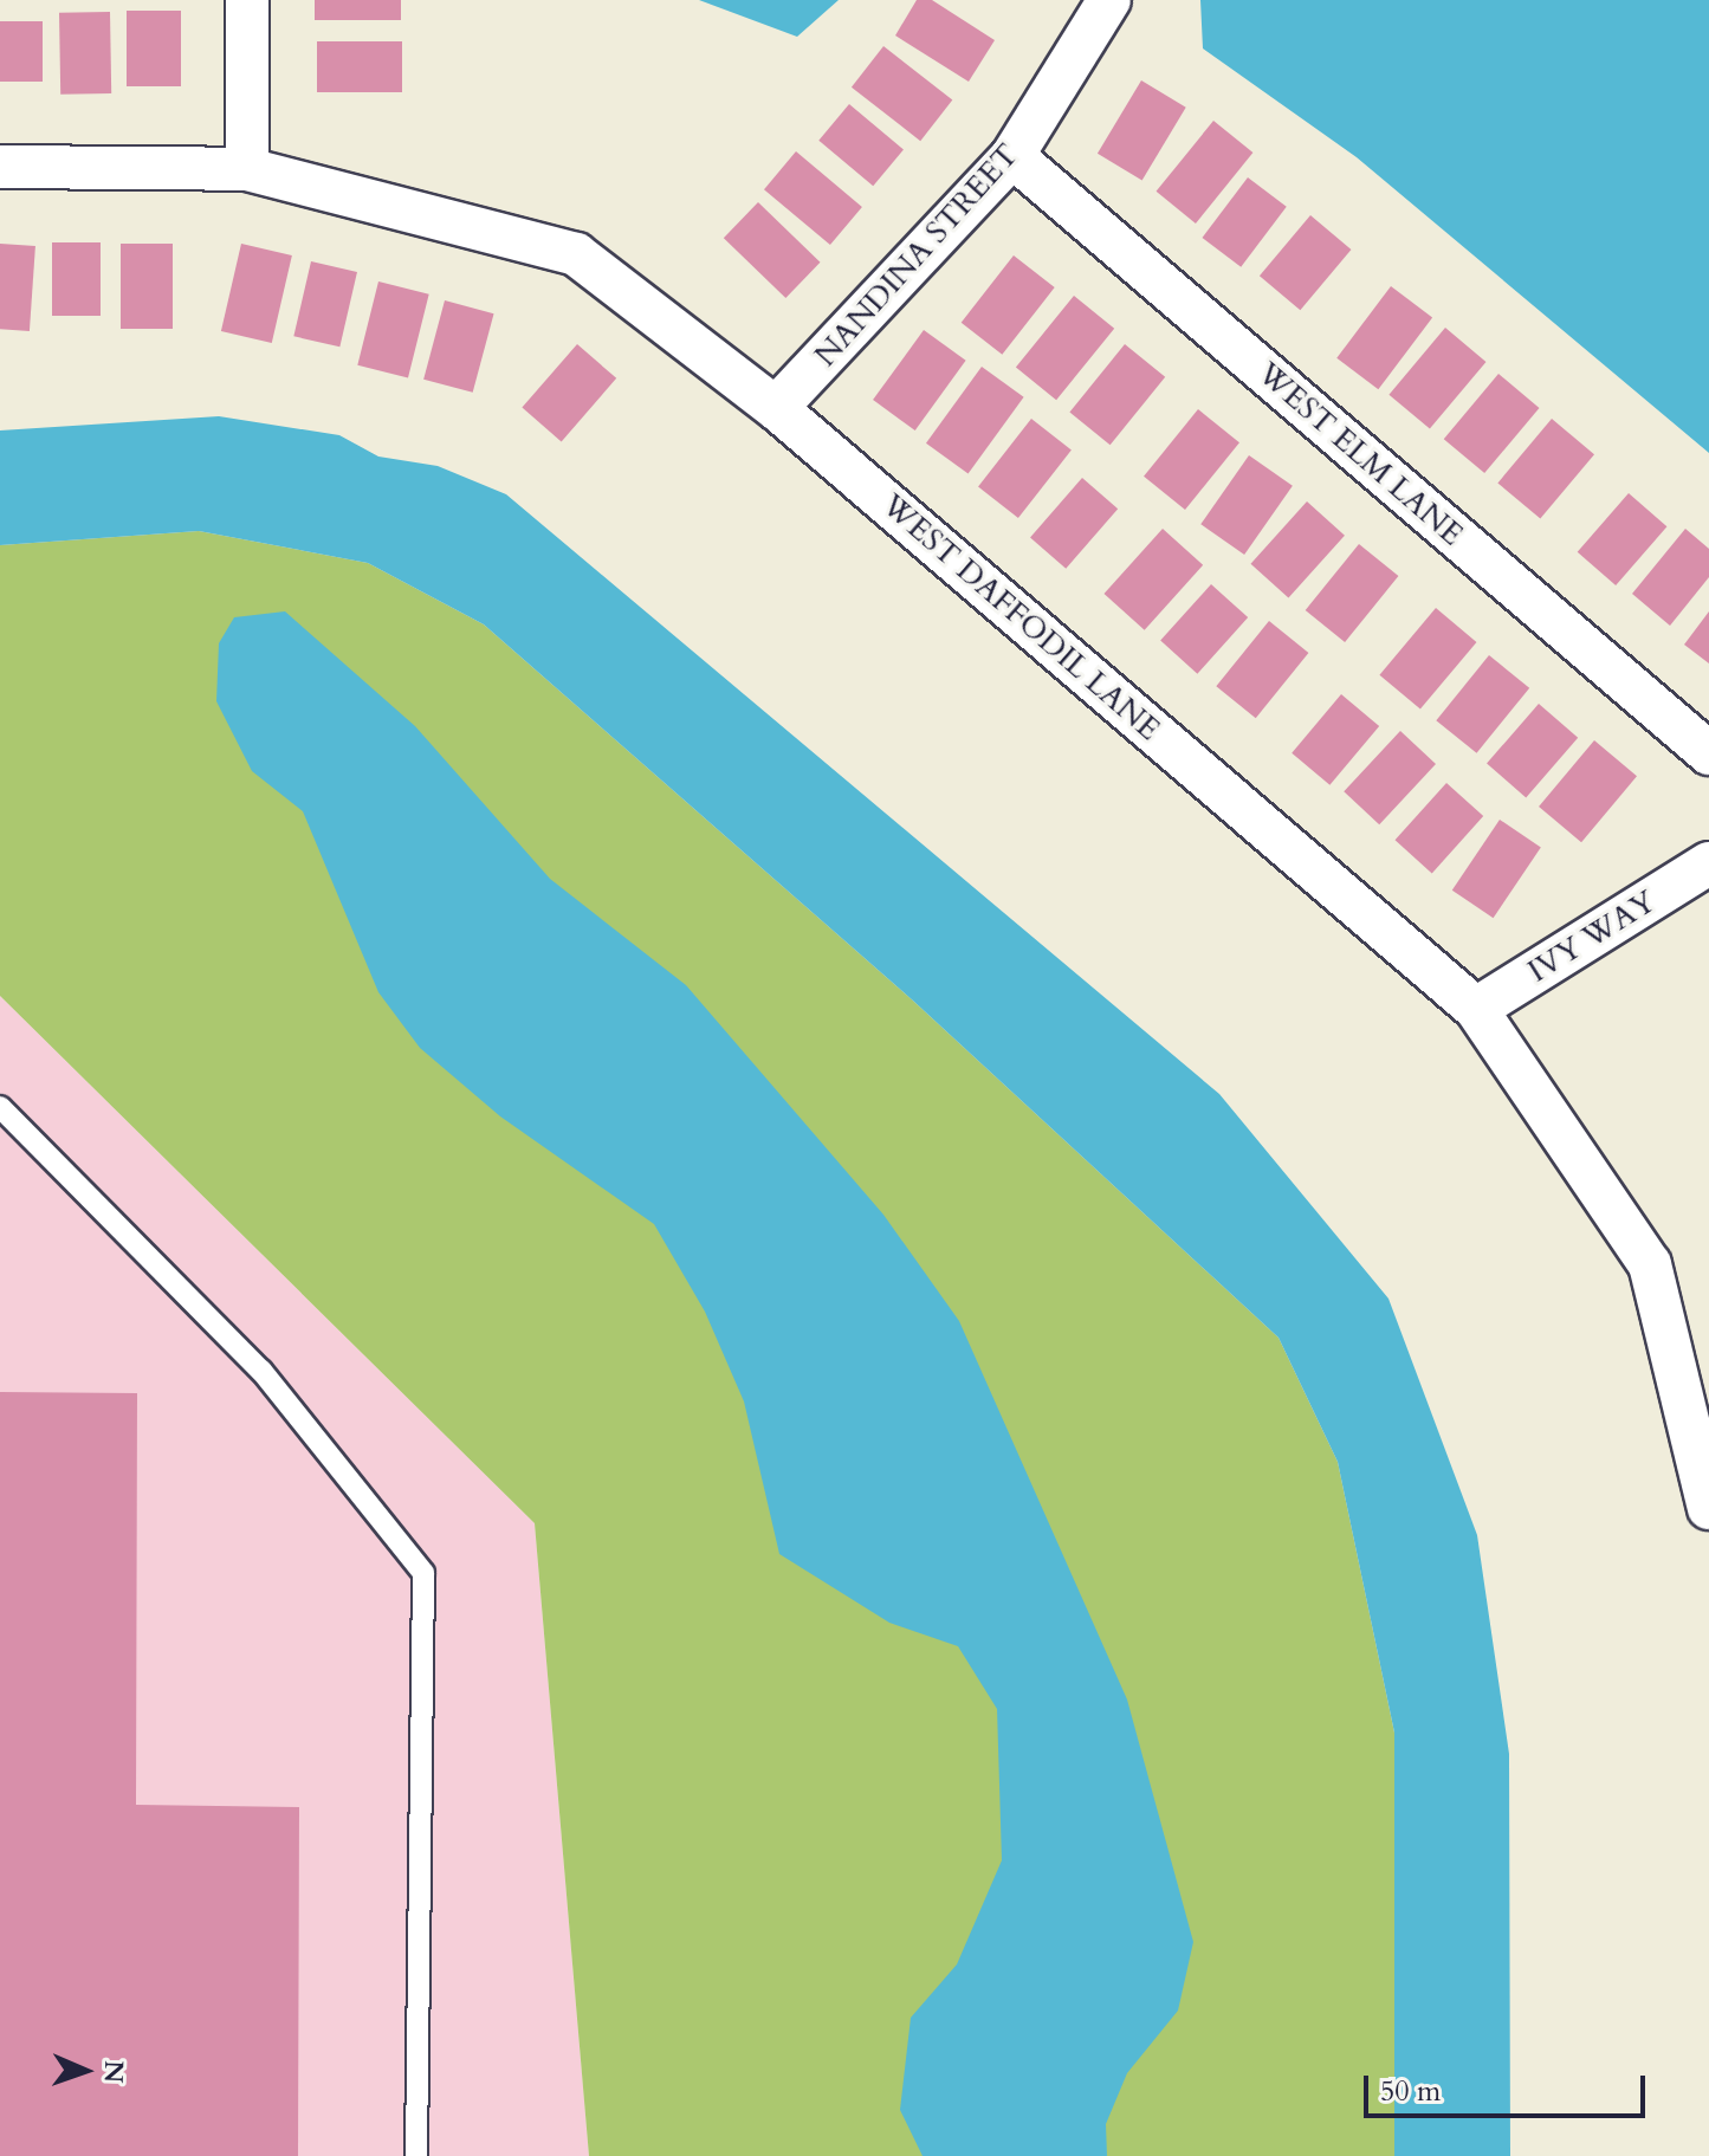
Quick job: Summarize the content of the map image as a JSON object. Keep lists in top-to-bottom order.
{
  "streets": {
    "street": [
      "NANDINA STREET",
      "WEST ELM LANE",
      "WEST DAFFODIL LANE",
      "IVY WAY"
    ]
  },
  "crossings": [
    ["NANDINA STREET", "WEST ELM LANE"],
    ["NANDINA STREET", "WEST DAFFODIL LANE"],
    ["WEST DAFFODIL LANE", "IVY WAY"]
  ],
  "scale_bar": "50 m",
  "north": "right"
}
